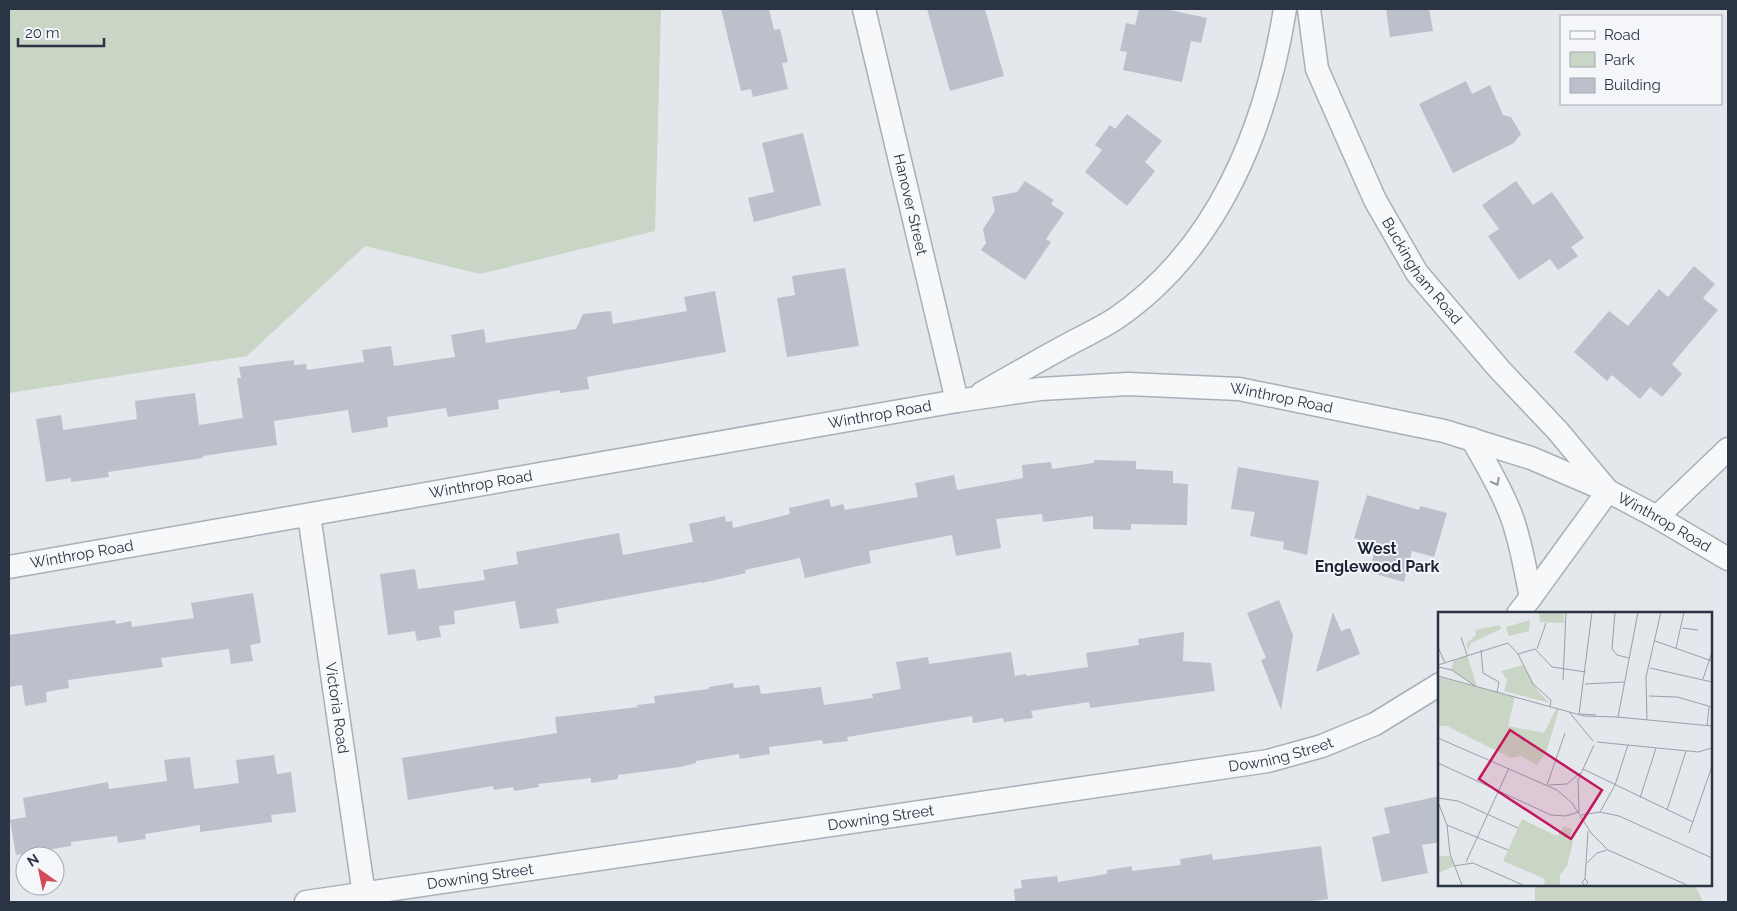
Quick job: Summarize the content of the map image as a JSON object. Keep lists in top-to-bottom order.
{
  "streets": {
    "street": [
      "Hanover Street",
      "Buckingham Road",
      "Winthrop Road",
      "Victoria Road",
      "Downing Street"
    ]
  },
  "crossings": [
    ["Hanover Street", "Winthrop Road"],
    ["Buckingham Road", "Winthrop Road"],
    ["Winthrop Road", "Victoria Road"],
    ["Victoria Road", "Downing Street"]
  ],
  "districts": ["West Englewood Park"],
  "legend": ["Road", "Park", "Building"],
  "scale_bar": "20 m",
  "north": "top left"
}
